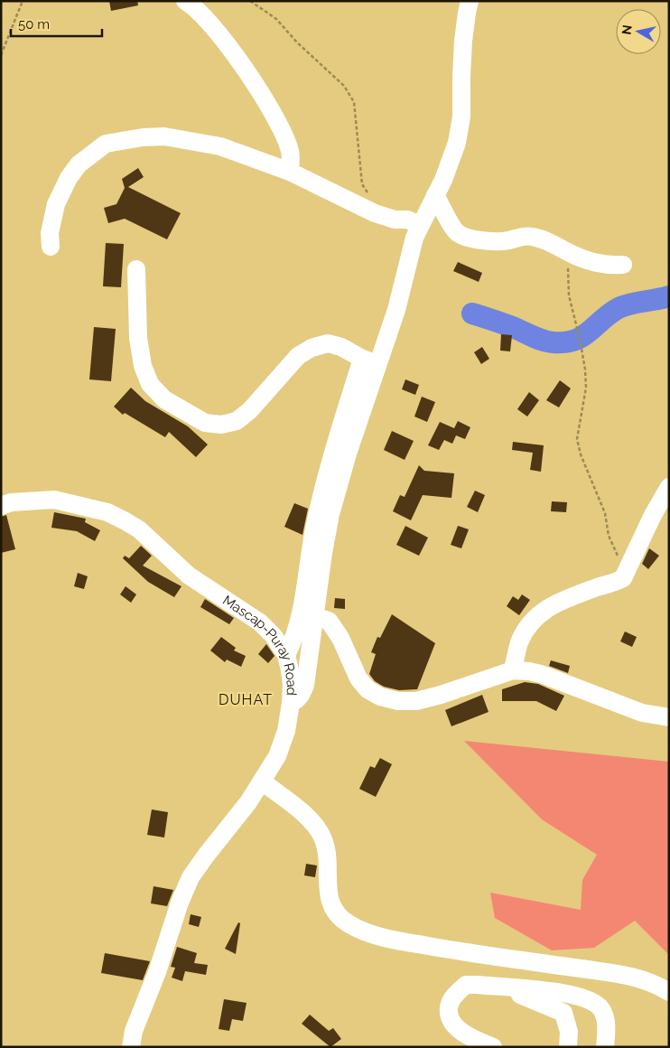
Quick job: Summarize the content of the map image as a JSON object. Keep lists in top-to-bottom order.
{
  "streets": {
    "street": ["Mascap-Puray Road"]
  },
  "districts": ["DUHAT"],
  "scale_bar": "50 m",
  "north": "left"
}
